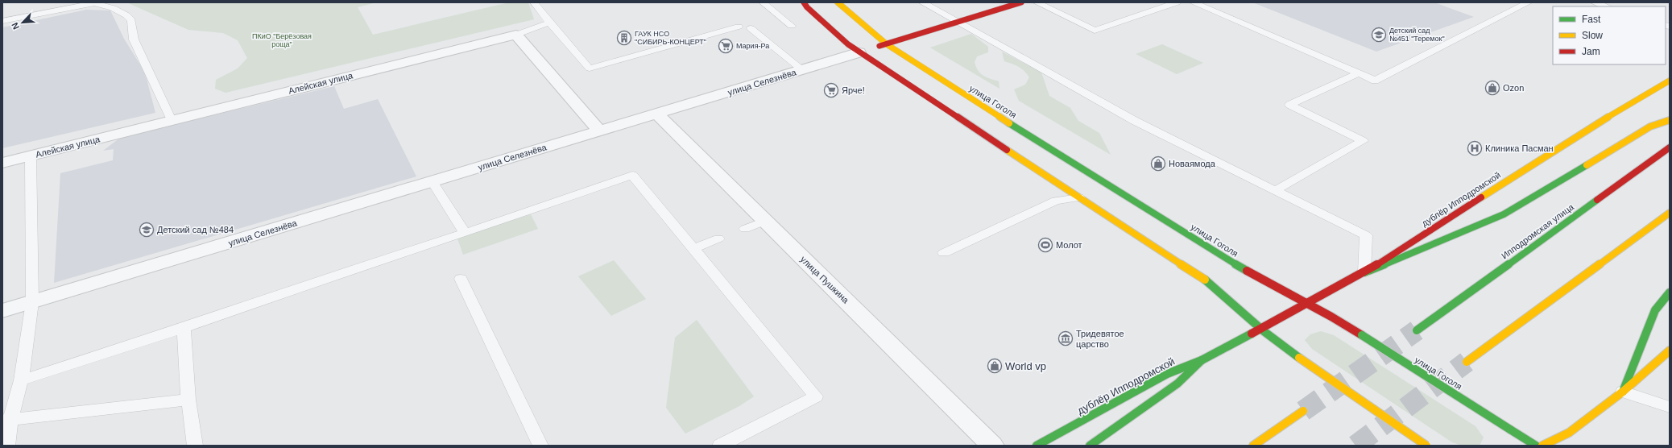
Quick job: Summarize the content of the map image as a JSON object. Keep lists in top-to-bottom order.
{
  "streets": {
    "main road": [
      "улица Селезнёва",
      "улица Гоголя",
      "дублёр Ипподромской",
      "Ипподромская улица"
    ],
    "street": ["Алейская улица", "улица Пушкина"]
  },
  "crossings": [
    ["улица Селезнёва", "улица Гоголя"],
    ["улица Селезнёва", "улица Пушкина"],
    ["улица Гоголя", "дублёр Ипподромской"]
  ],
  "parks": ["ПКиО \"Берёзовая роща\""],
  "places": {
    "school or university": ["Детский сад №451 \"Теремок\"", "Детский сад №484"],
    "building": ["ГАУК НСО \"СИБИРЬ-КОНЦЕРТ\""],
    "supermarket": ["Мария-Ра", "Ярче!"],
    "shop": ["Ozon", "Новаямода", "World vp"],
    "hospital": ["Клиника Пасман"],
    "sports": ["Молот"],
    "museum": ["Тридевятое царство"]
  },
  "legend": ["Fast", "Slow", "Jam"],
  "north": "bottom left"
}
